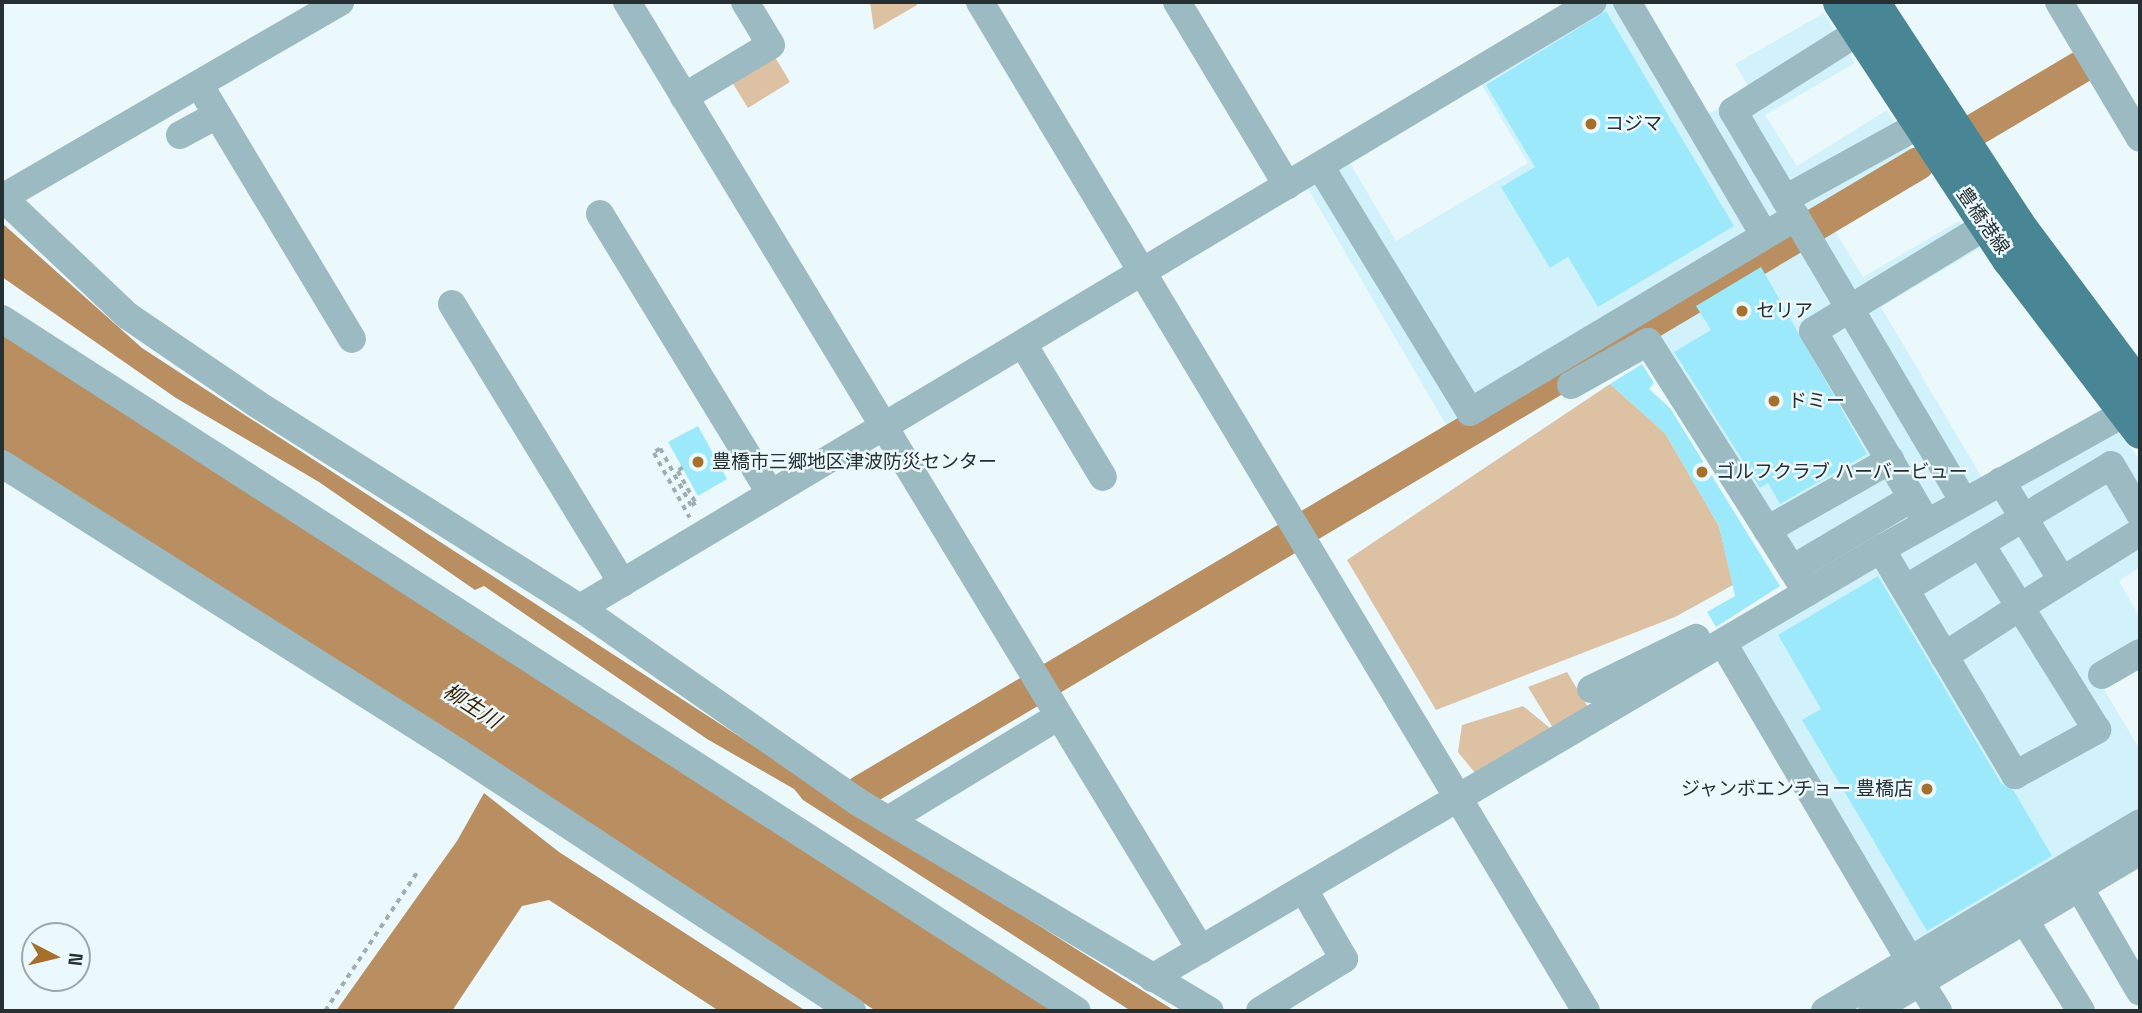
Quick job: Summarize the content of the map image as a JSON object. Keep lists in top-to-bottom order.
{
  "streets": {
    "main road": ["豊橋港線"]
  },
  "water": ["柳生川"],
  "places": [
    "コジマ",
    "セリア",
    "ドミー",
    "豊橋市三郷地区津波防災センター",
    "ゴルフクラブ ハーバービュー",
    "ジャンボエンチョー 豊橋店"
  ],
  "north": "right"
}
